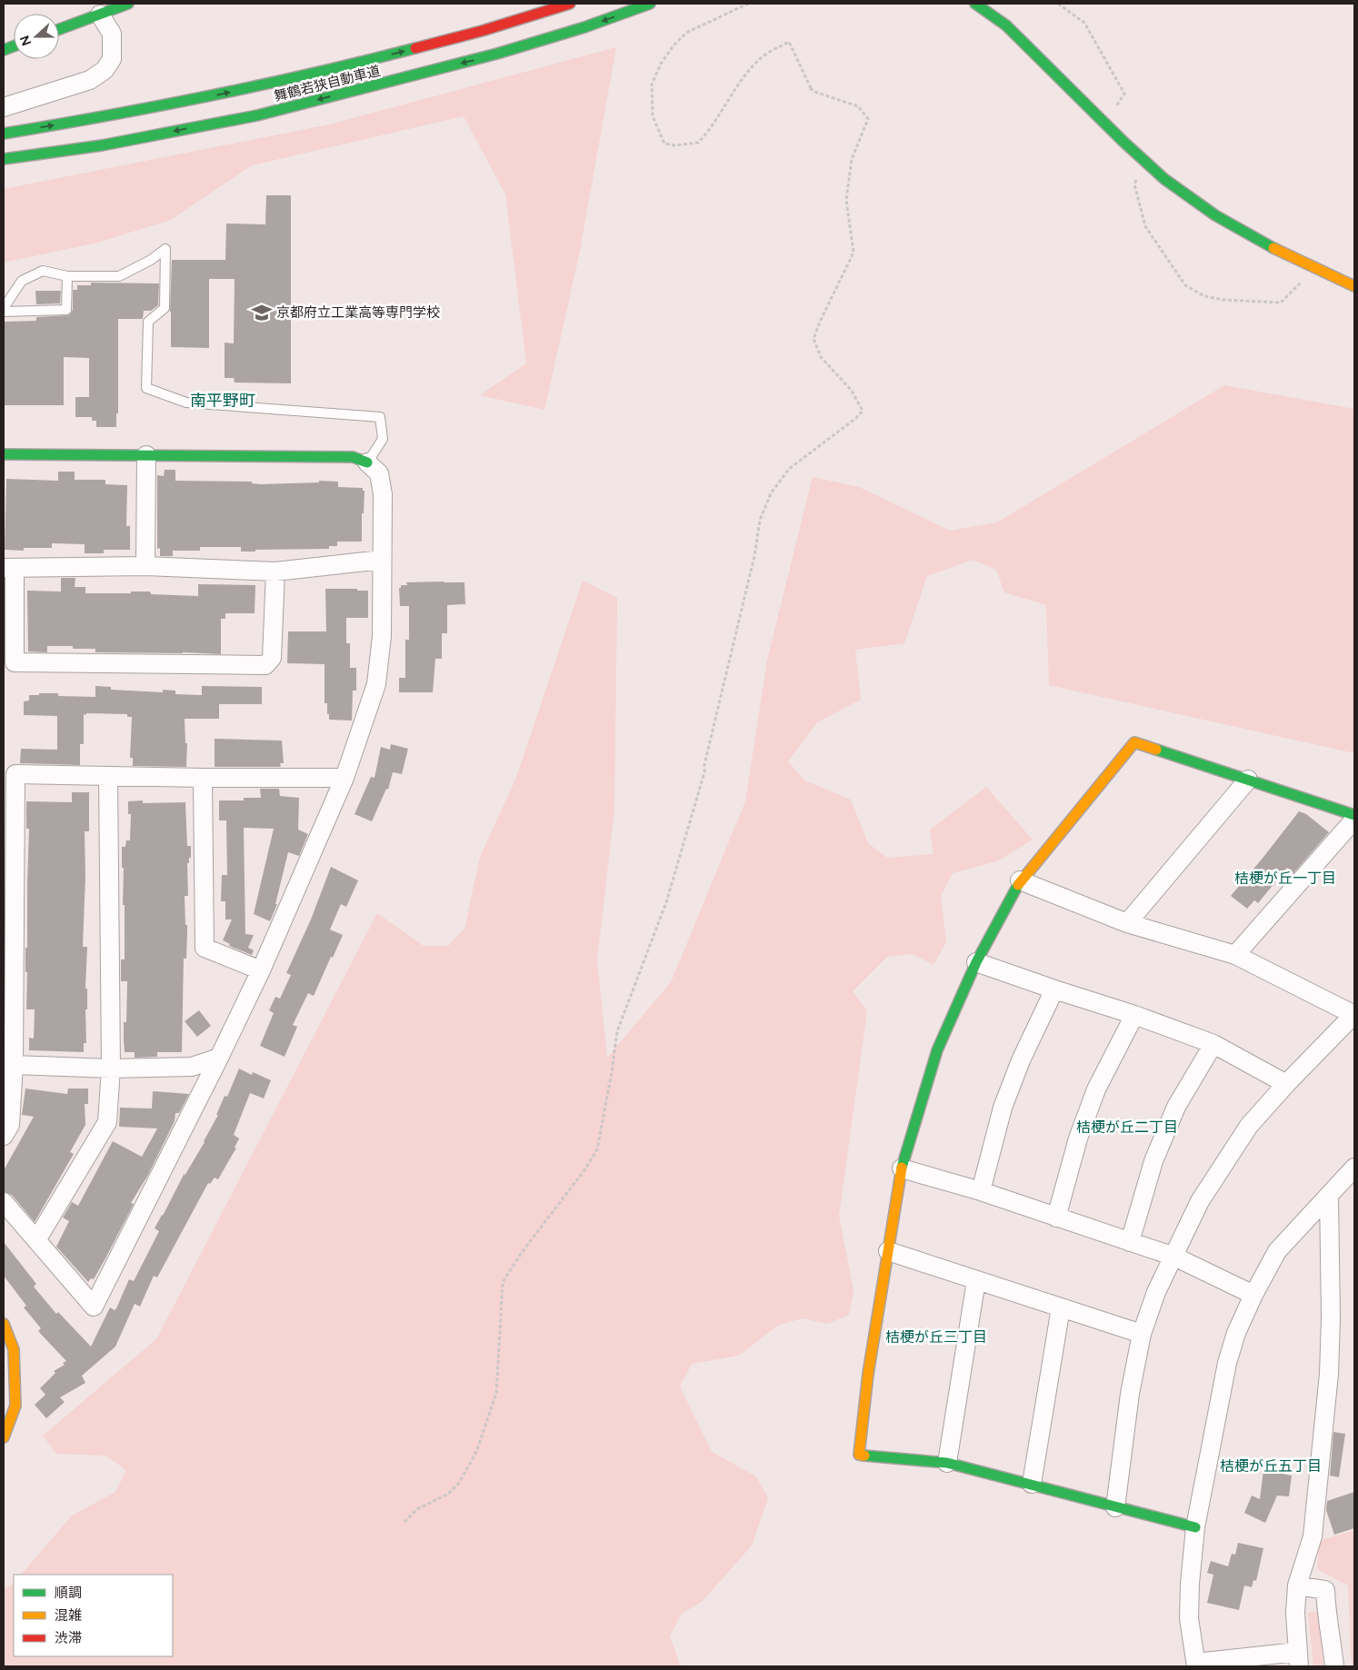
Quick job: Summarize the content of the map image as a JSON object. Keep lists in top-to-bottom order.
{
  "streets": {
    "main road": ["舞鶴若狭自動車道"]
  },
  "districts": [
    "南平野町",
    "桔梗が丘一丁目",
    "桔梗が丘二丁目",
    "桔梗が丘三丁目",
    "桔梗が丘五丁目"
  ],
  "places": {
    "school or university": ["京都府立工業高等専門学校"]
  },
  "legend": ["順調", "混雑", "渋滞"],
  "north": "left"
}
